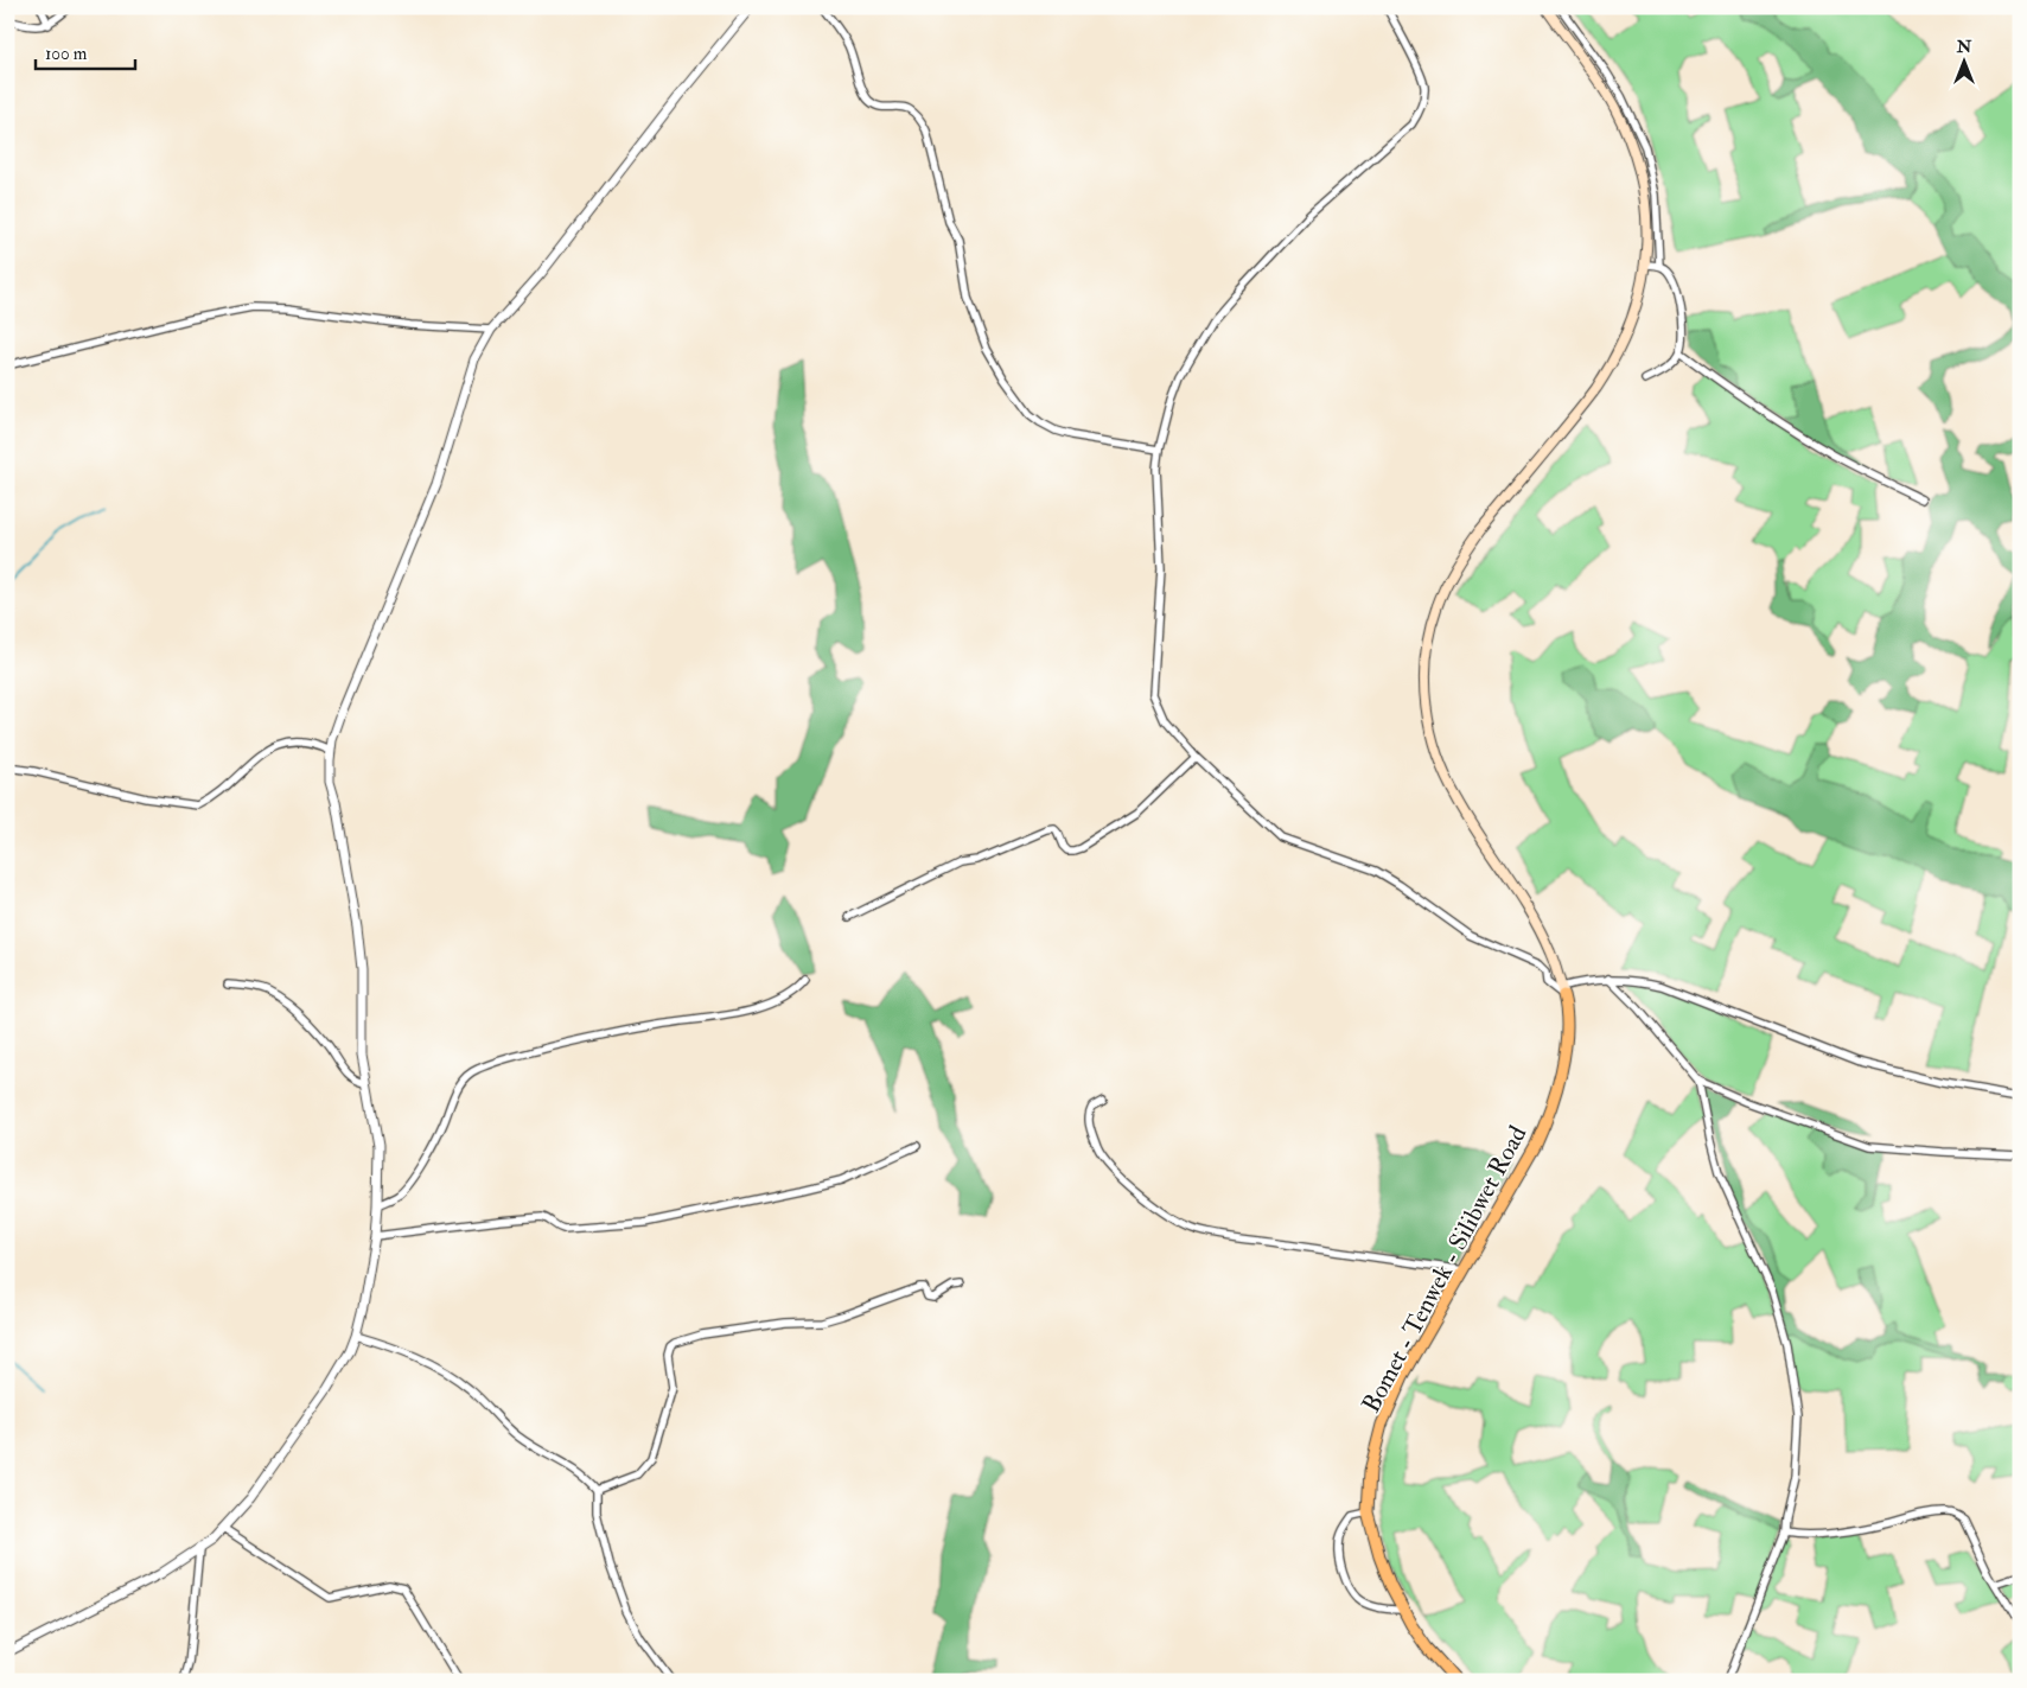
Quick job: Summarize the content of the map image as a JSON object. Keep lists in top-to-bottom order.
{
  "streets": {
    "main road": ["Bomet - Tenwek - Silibwet Road"]
  },
  "scale_bar": "100 m",
  "north": "top"
}
